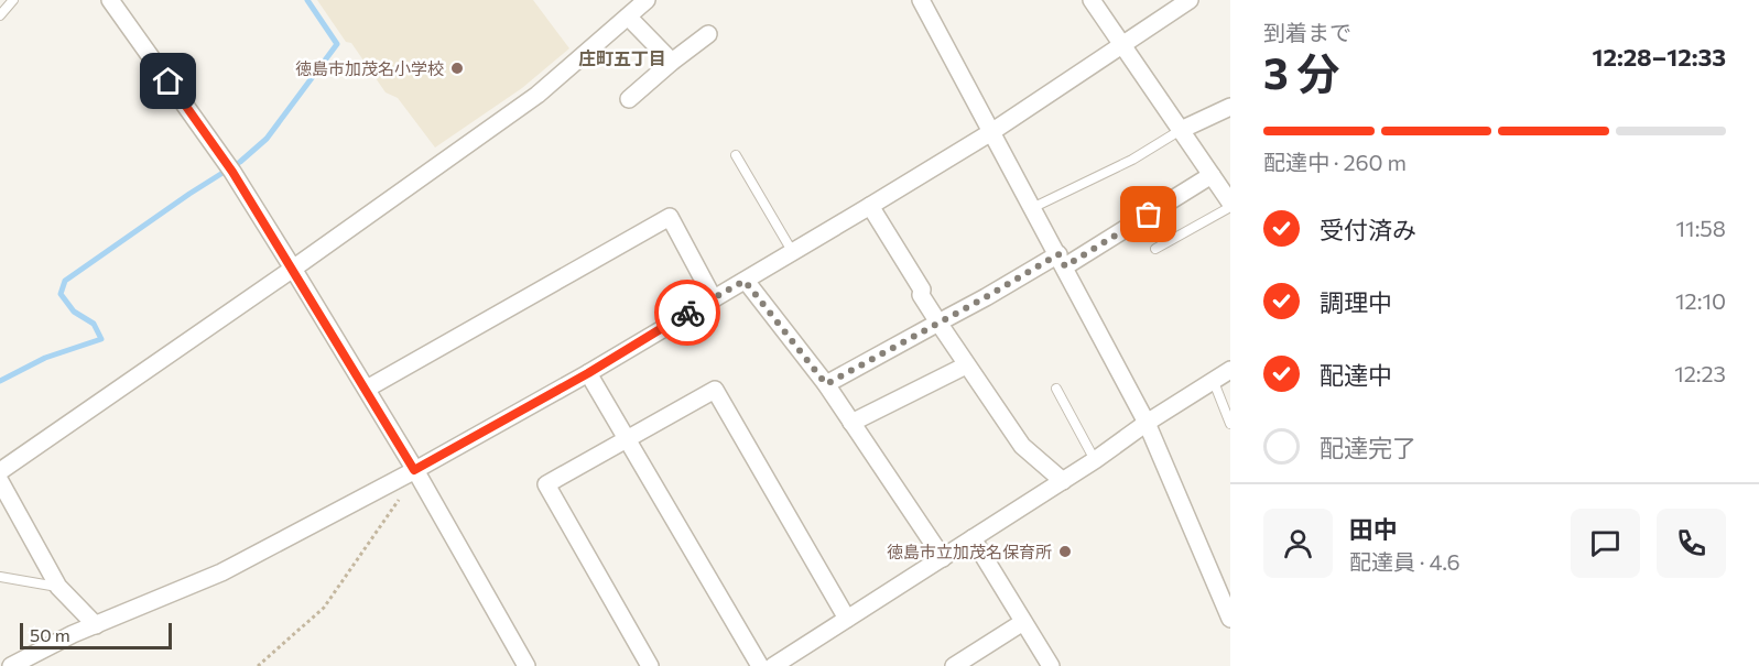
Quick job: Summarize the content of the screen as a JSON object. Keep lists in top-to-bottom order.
{
  "districts": ["庄町五丁目"],
  "places": ["徳島市加茂名小学校", "徳島市立加茂名保育所"],
  "scale_bar": "50 m",
  "page": {
    "heading": ["3 分", "到着まで", "12:28–12:33"],
    "panel": ["田中", "配達員 · 4.6"],
    "bar": "配達中 · 260 m",
    "list": [
      ["受付済み", "11:58"],
      ["調理中", "12:10"],
      ["配達中", "12:23"],
      "配達完了"
    ],
    "scale": "50 m"
  }
}
